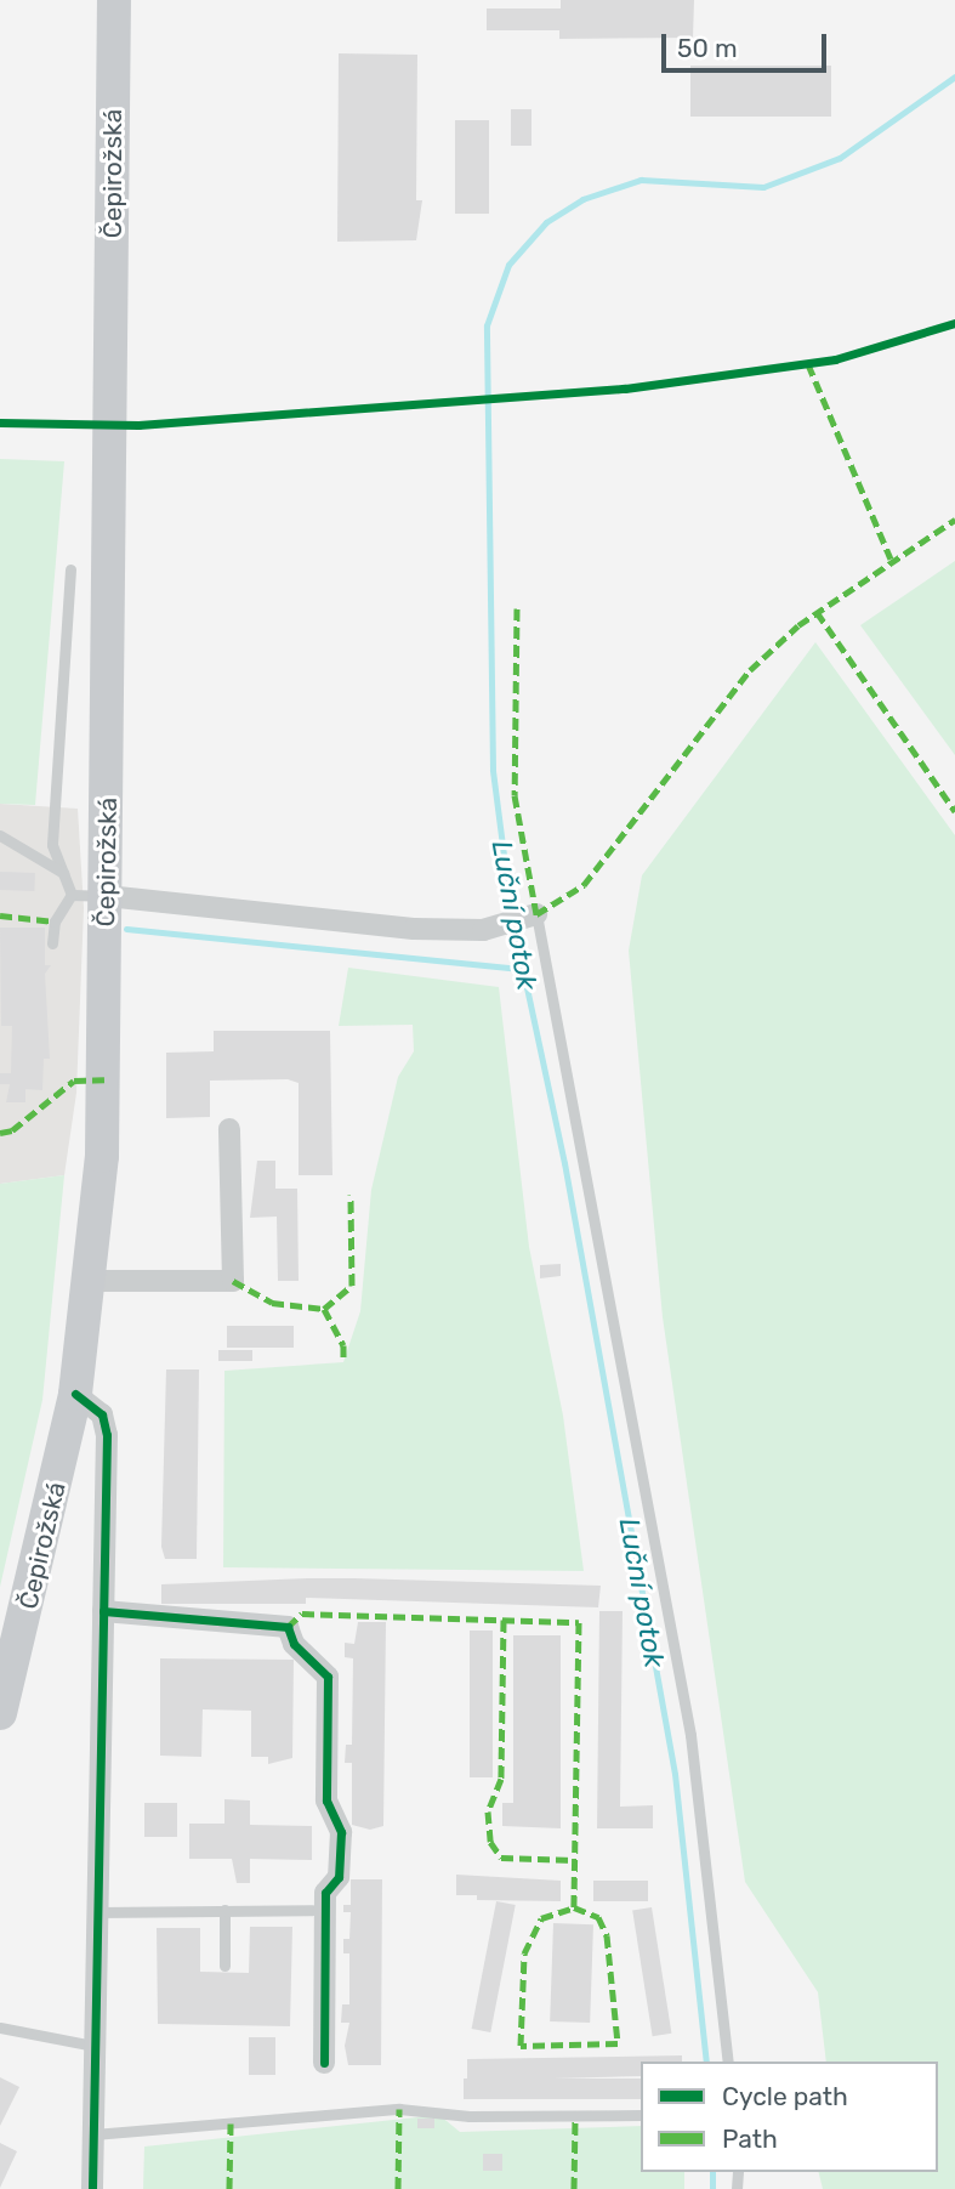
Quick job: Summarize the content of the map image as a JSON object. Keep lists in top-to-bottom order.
{
  "streets": {
    "main road": ["Čepirožská"]
  },
  "water": ["Luční potok"],
  "legend": ["Cycle path", "Path"],
  "scale_bar": "50 m"
}
